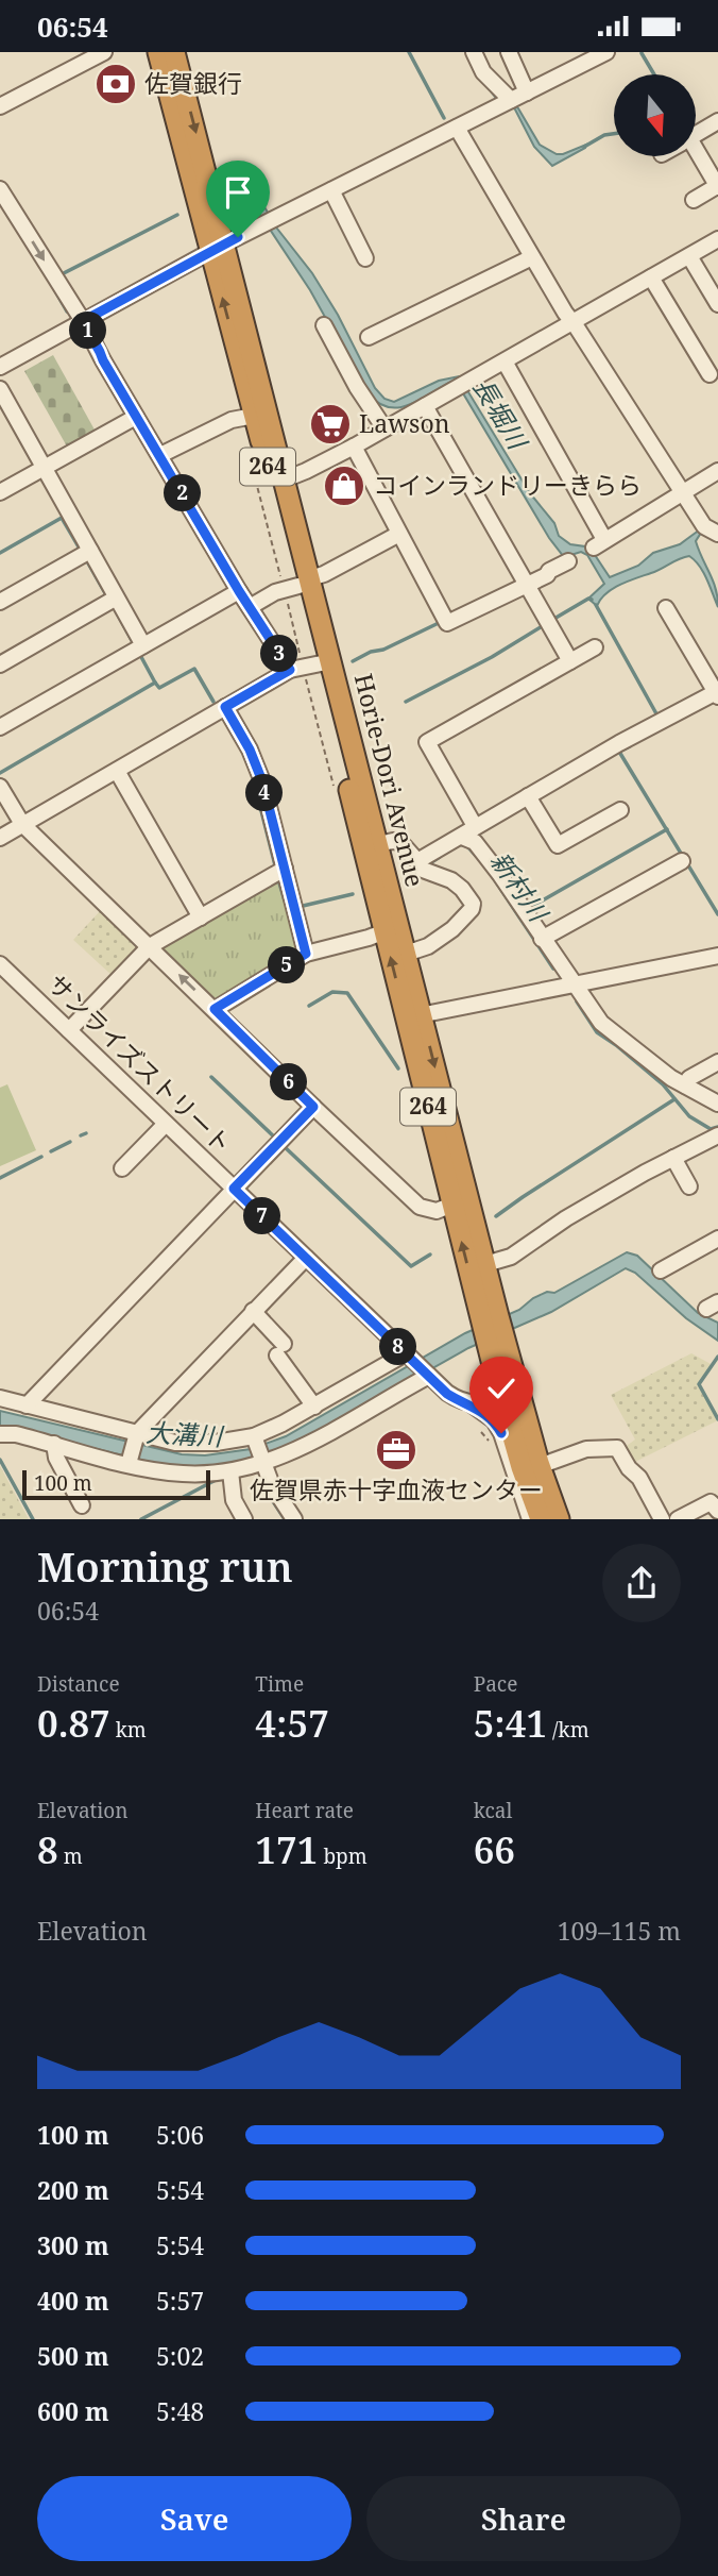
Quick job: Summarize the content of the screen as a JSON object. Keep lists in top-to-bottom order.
{
  "streets": {
    "highway": ["264", "Horie-Dori Avenue"],
    "street": ["サンライズストリート"]
  },
  "water": ["長堀川", "新村川", "大溝川"],
  "places": {
    "bank": ["佐賀銀行"],
    "supermarket": ["Lawson"],
    "shop": ["コインランドリーきらら"],
    "office": ["佐賀県赤十字血液センター"]
  },
  "scale_bar": "100 m",
  "north": "bottom",
  "page": {
    "status": "06:54",
    "pins": [
      "1",
      "2",
      "3",
      "4",
      "5",
      "6",
      "7",
      "8"
    ],
    "scale": "100 m",
    "heading": ["Morning run", "06:54"],
    "stats": [
      ["Distance", "0.87 km"],
      ["Time", "4:57"],
      ["Pace", "5:41 /km"],
      ["Elevation", "8 m"],
      ["Heart rate", "171 bpm"],
      ["kcal", "66"]
    ],
    "chart": ["Elevation", "109–115 m"],
    "list": [
      {
        "name": "100 m",
        "note": "5:06"
      },
      {
        "name": "200 m",
        "note": "5:54"
      },
      {
        "name": "300 m",
        "note": "5:54"
      },
      {
        "name": "400 m",
        "note": "5:57"
      },
      {
        "name": "500 m",
        "note": "5:02"
      },
      {
        "name": "600 m",
        "note": "5:48"
      }
    ],
    "buttons": ["Save", "Share"]
  }
}
